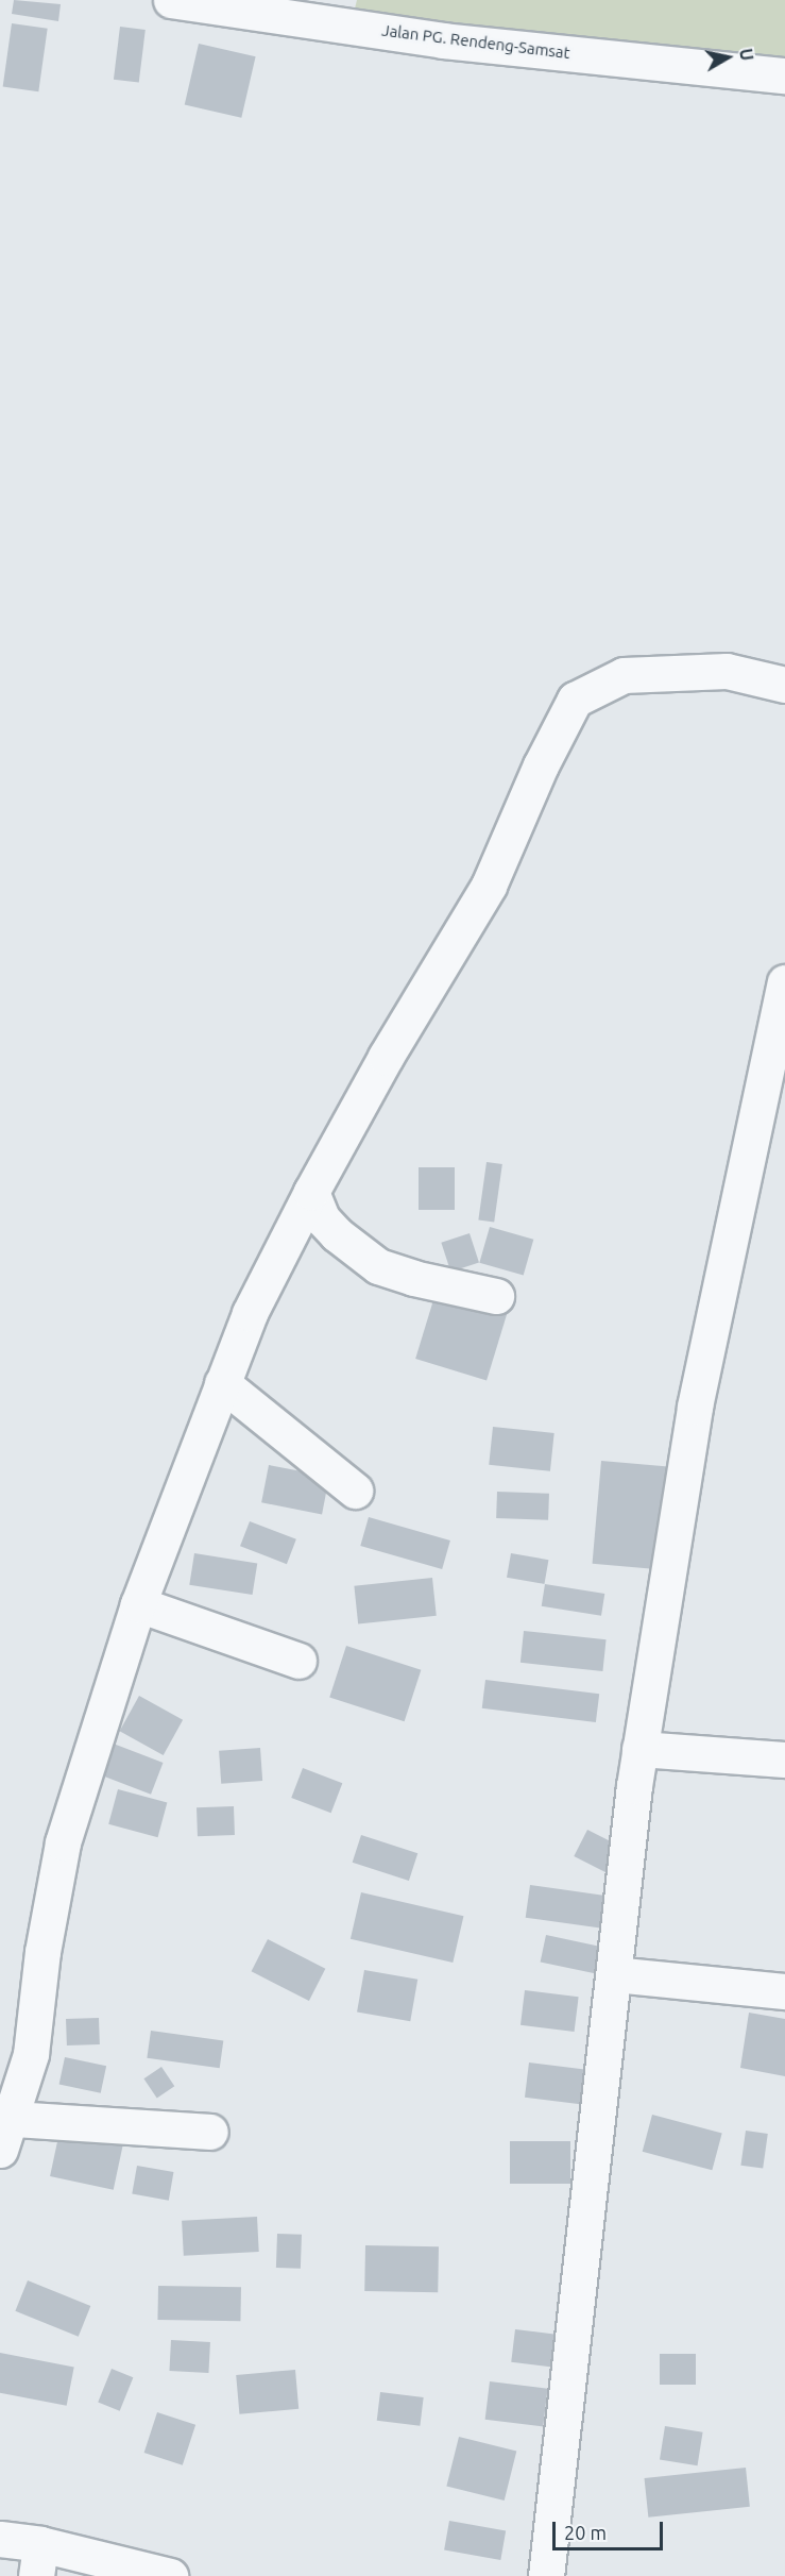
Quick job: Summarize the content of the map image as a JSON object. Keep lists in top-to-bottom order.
{
  "streets": {
    "street": ["Jalan PG. Rendeng-Samsat"]
  },
  "scale_bar": "20 m",
  "north": "right"
}
